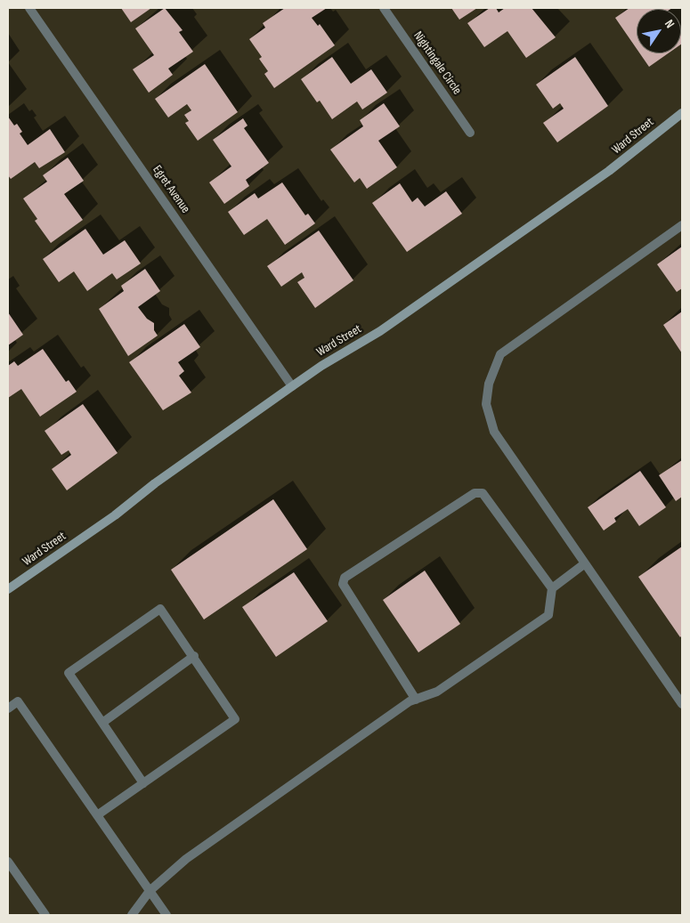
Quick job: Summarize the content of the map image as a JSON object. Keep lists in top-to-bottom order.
{
  "streets": {
    "street": ["Nightingale Circle", "Ward Street", "Egret Avenue"]
  },
  "crossings": [
    ["Ward Street", "Egret Avenue"]
  ],
  "north": "top right"
}
